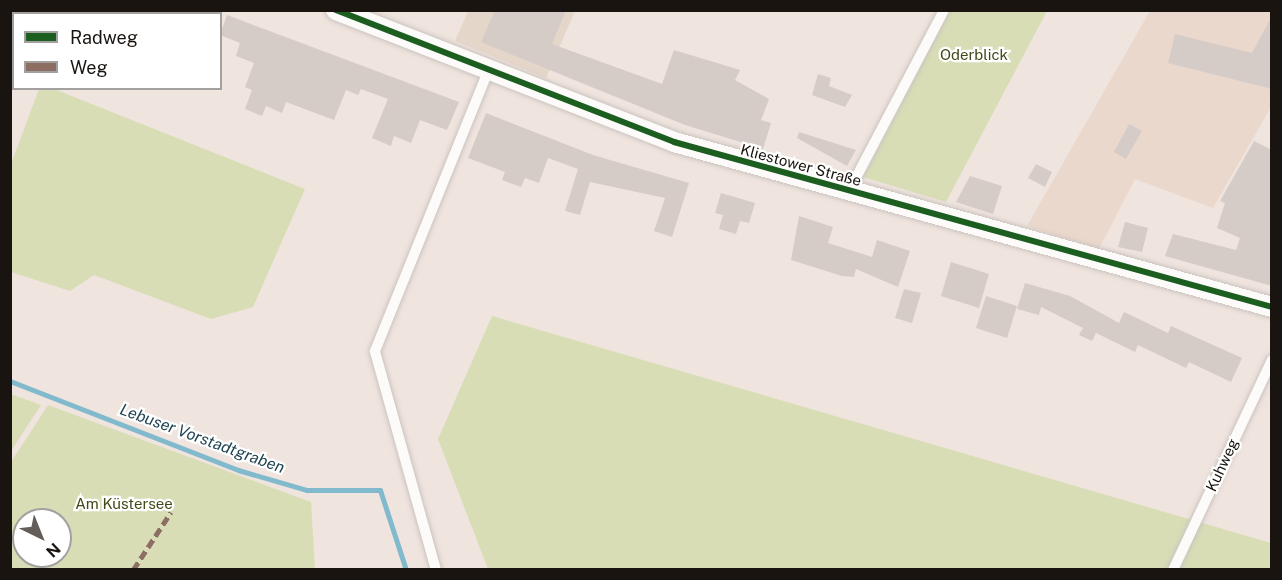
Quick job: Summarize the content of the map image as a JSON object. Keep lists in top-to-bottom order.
{
  "streets": {
    "street": ["Kliestower Straße"],
    "lane": ["Kuhweg"]
  },
  "water": ["Lebuser Vorstadtgraben"],
  "parks": ["Oderblick", "Am Küstersee"],
  "legend": ["Radweg", "Weg"],
  "north": "bottom right"
}
